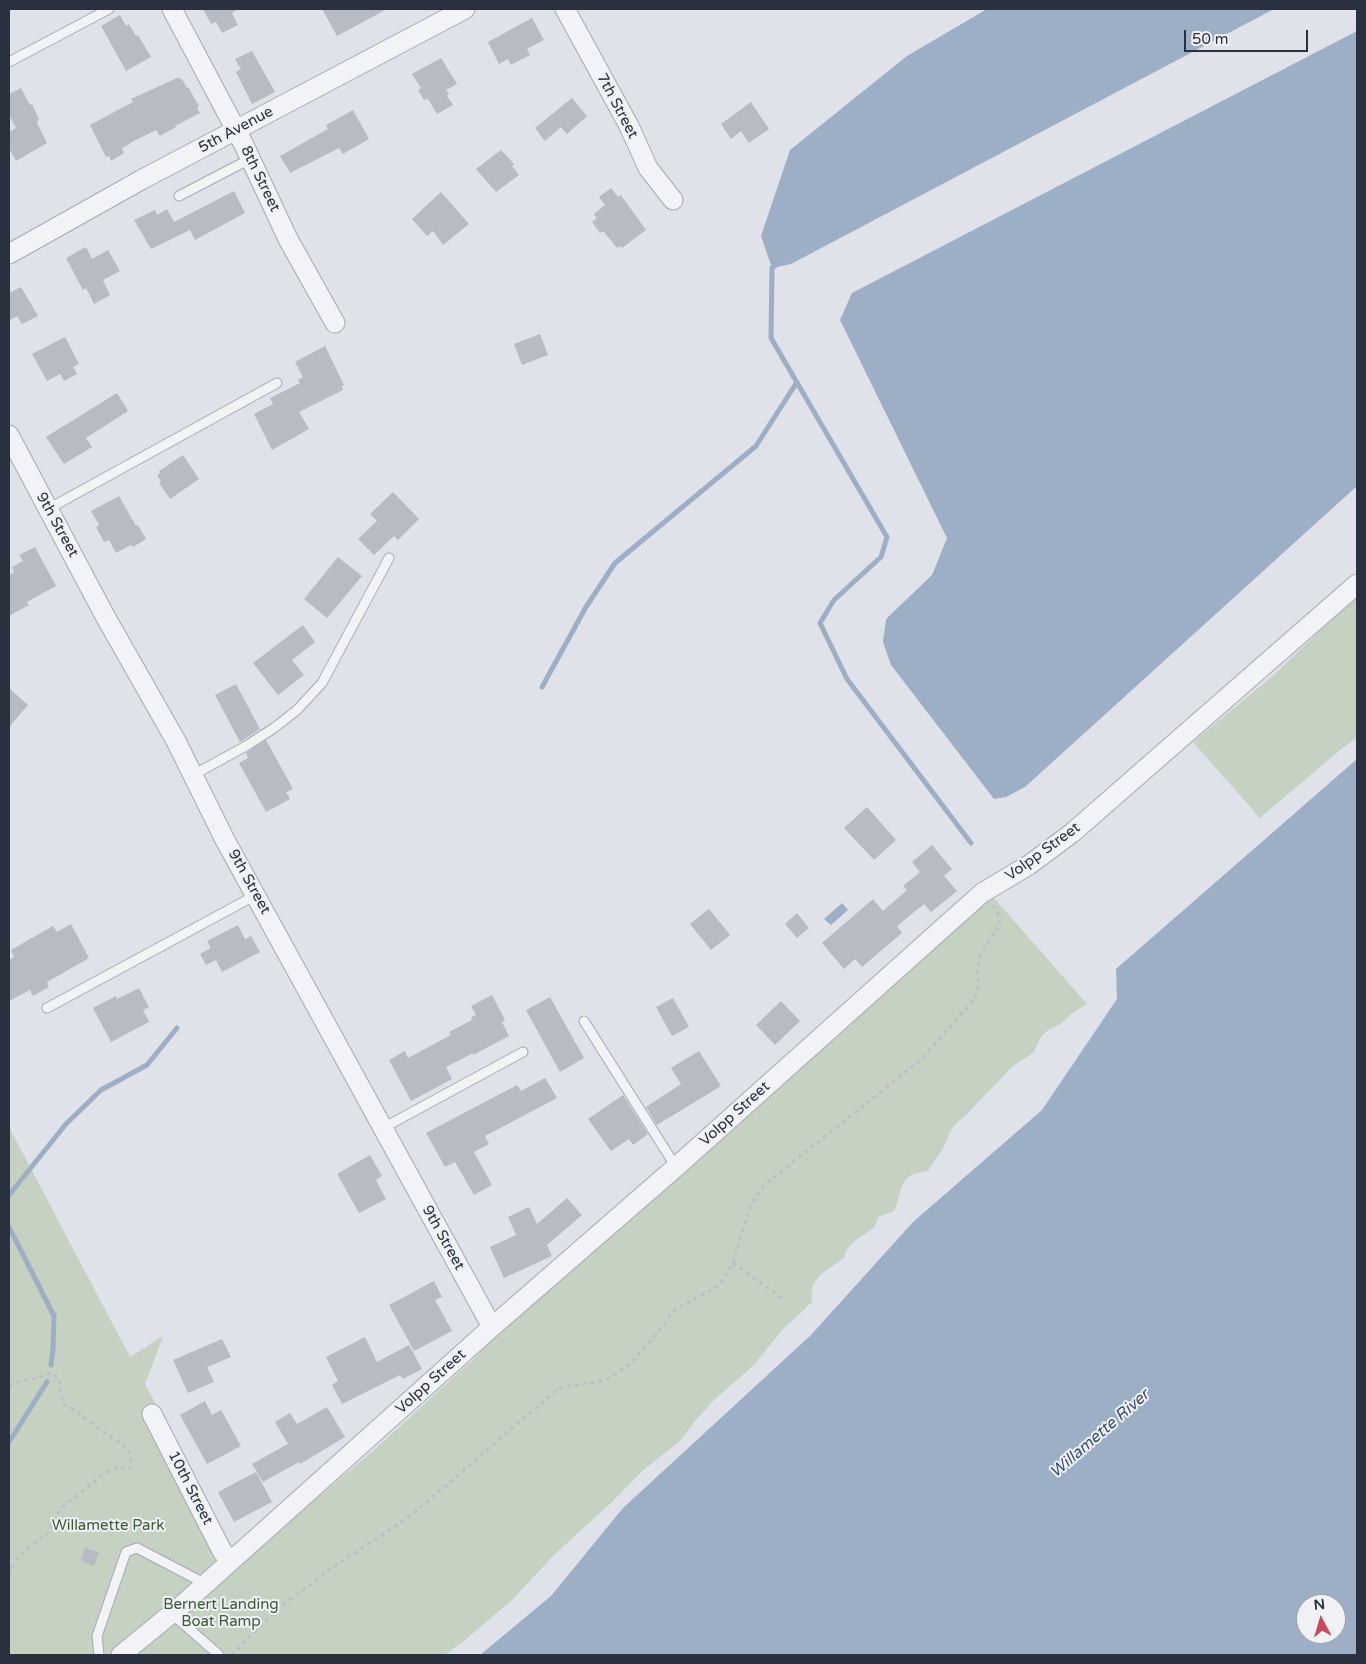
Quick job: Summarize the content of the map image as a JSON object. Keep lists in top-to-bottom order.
{
  "streets": {
    "street": [
      "7th Street",
      "5th Avenue",
      "8th Street",
      "9th Street",
      "Volpp Street",
      "10th Street"
    ]
  },
  "crossings": [
    ["5th Avenue", "8th Street"],
    ["9th Street", "Volpp Street"],
    ["Volpp Street", "10th Street"]
  ],
  "water": ["Willamette River"],
  "parks": ["Willamette Park", "Bernert Landing Boat Ramp"],
  "scale_bar": "50 m",
  "north": "top"
}
